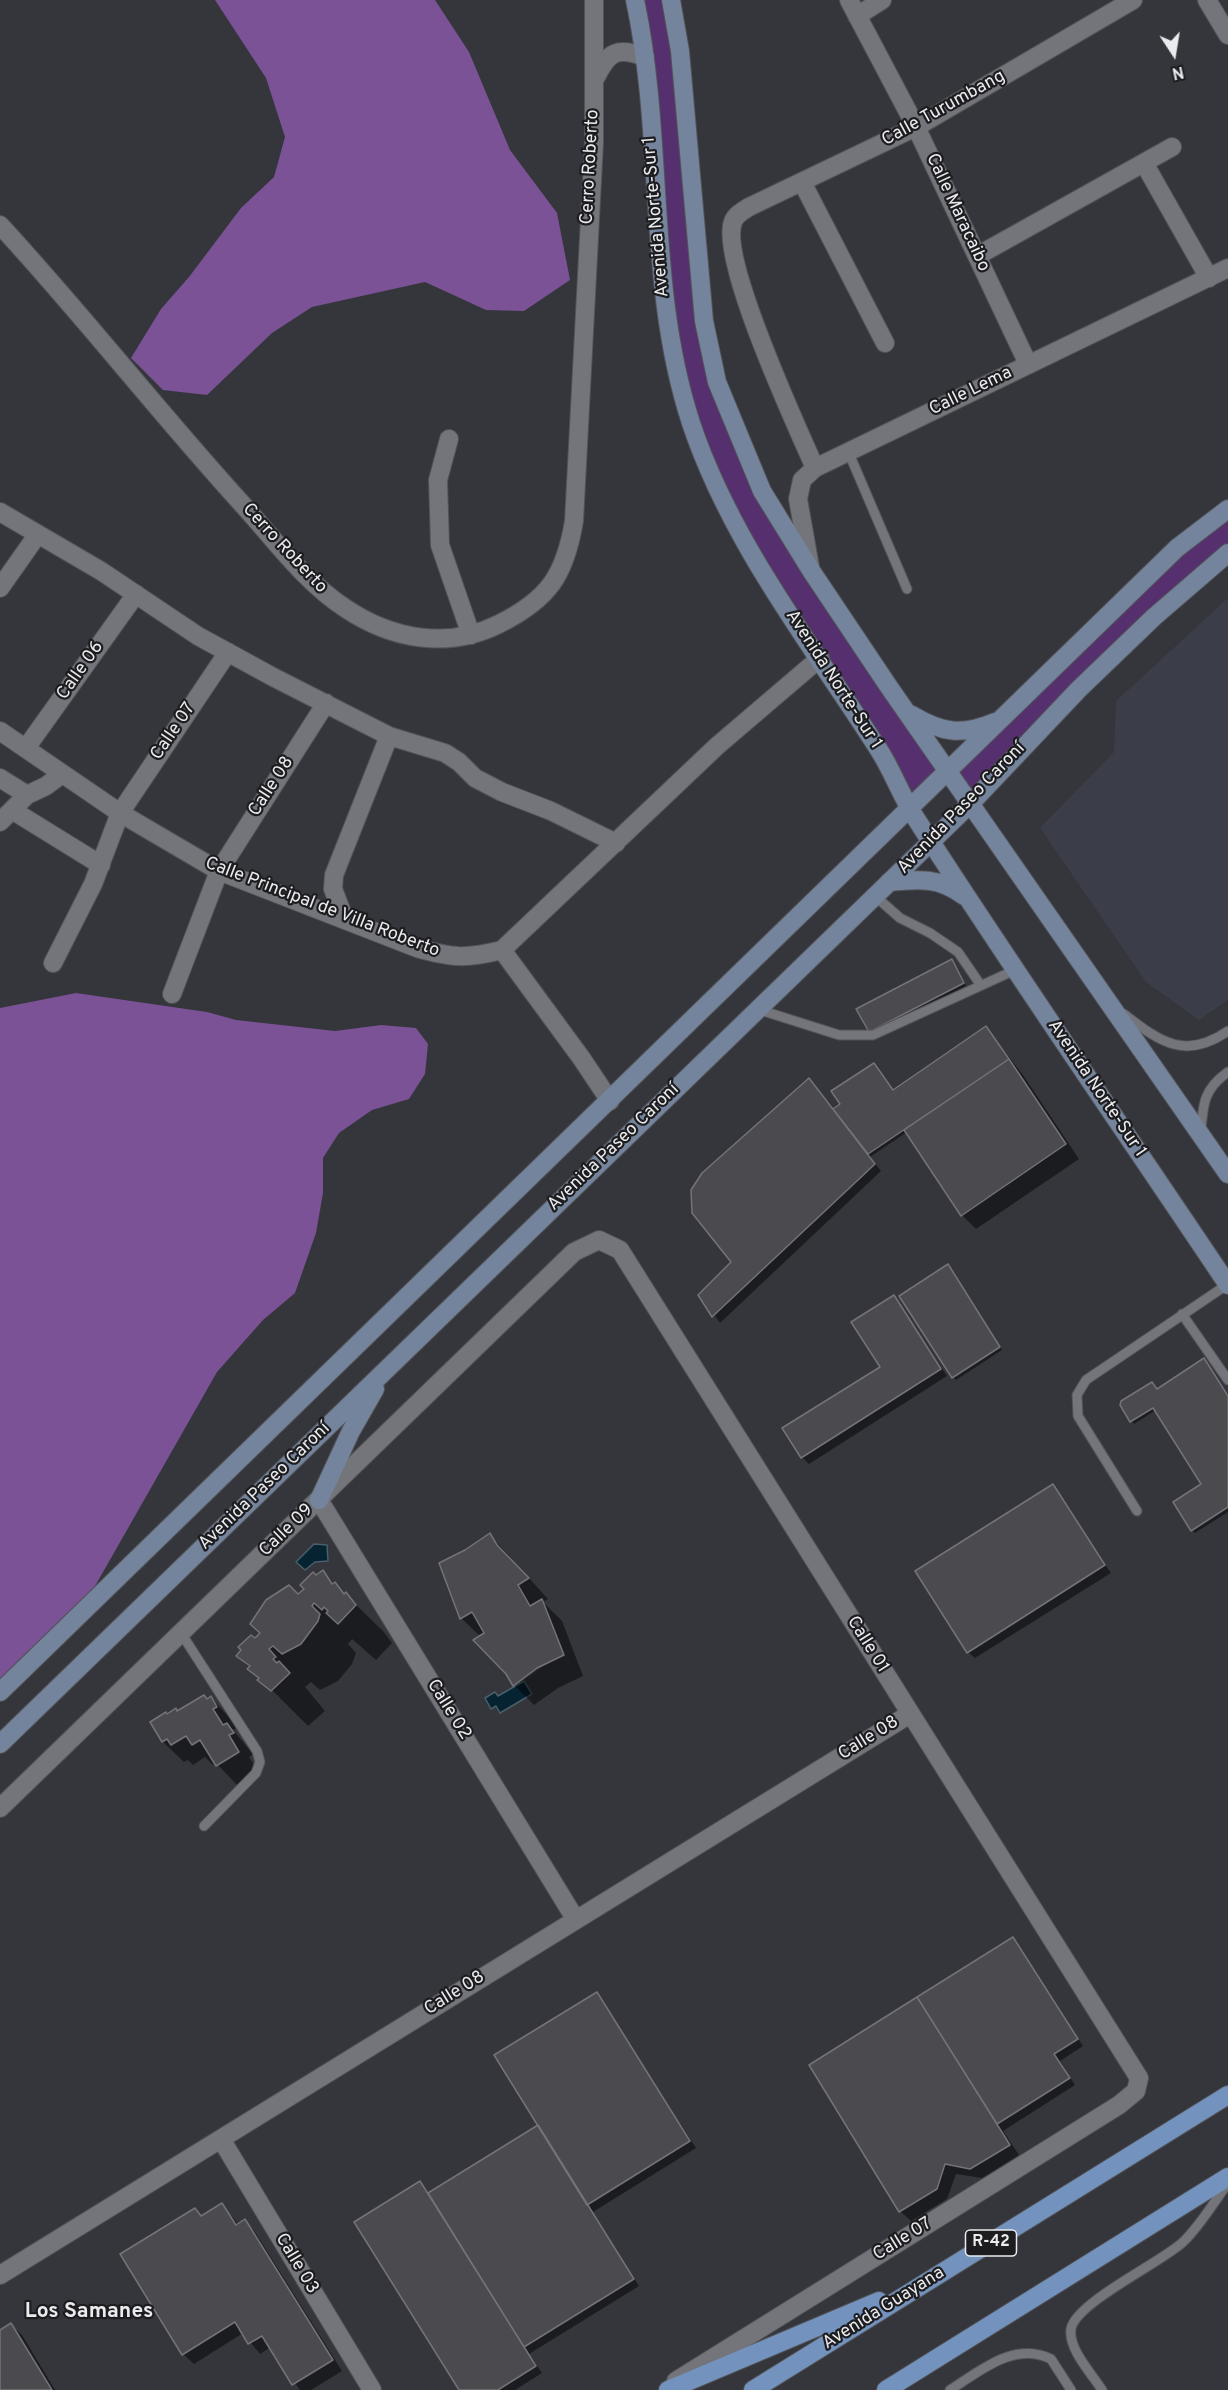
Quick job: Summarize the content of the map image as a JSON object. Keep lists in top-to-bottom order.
{
  "streets": {
    "main road": ["R-42", "Avenida Guayana"],
    "street": [
      "Calle Turumbang",
      "Cerro Roberto",
      "Calle Maracaibo",
      "Avenida Norte-Sur 1",
      "Calle Lema",
      "Calle 06",
      "Calle 07",
      "Calle 08",
      "Avenida Paseo Caroní",
      "Calle Principal de Villa Roberto",
      "Calle 09",
      "Calle 01",
      "Calle 02",
      "Calle 03"
    ]
  },
  "crossings": [
    ["Calle Turumbang", "Calle Maracaibo"],
    ["Calle Turumbang", "Calle Lema"],
    ["Calle Maracaibo", "Calle Lema"],
    ["Avenida Norte-Sur 1", "Calle Lema"],
    ["Avenida Norte-Sur 1", "Avenida Paseo Caroní"],
    ["Avenida Norte-Sur 1", "Calle Principal de Villa Roberto"],
    ["Calle 06", "Calle Principal de Villa Roberto"],
    ["Calle 07", "Calle Principal de Villa Roberto"],
    ["Calle 07", "Calle 01"],
    ["Calle 08", "Calle Principal de Villa Roberto"],
    ["Calle 08", "Calle 01"],
    ["Calle 08", "Calle 02"],
    ["Calle 08", "Calle 03"],
    ["Calle 09", "Calle 01"],
    ["Calle 09", "Calle 02"]
  ],
  "districts": ["Los Samanes"],
  "north": "bottom"
}
